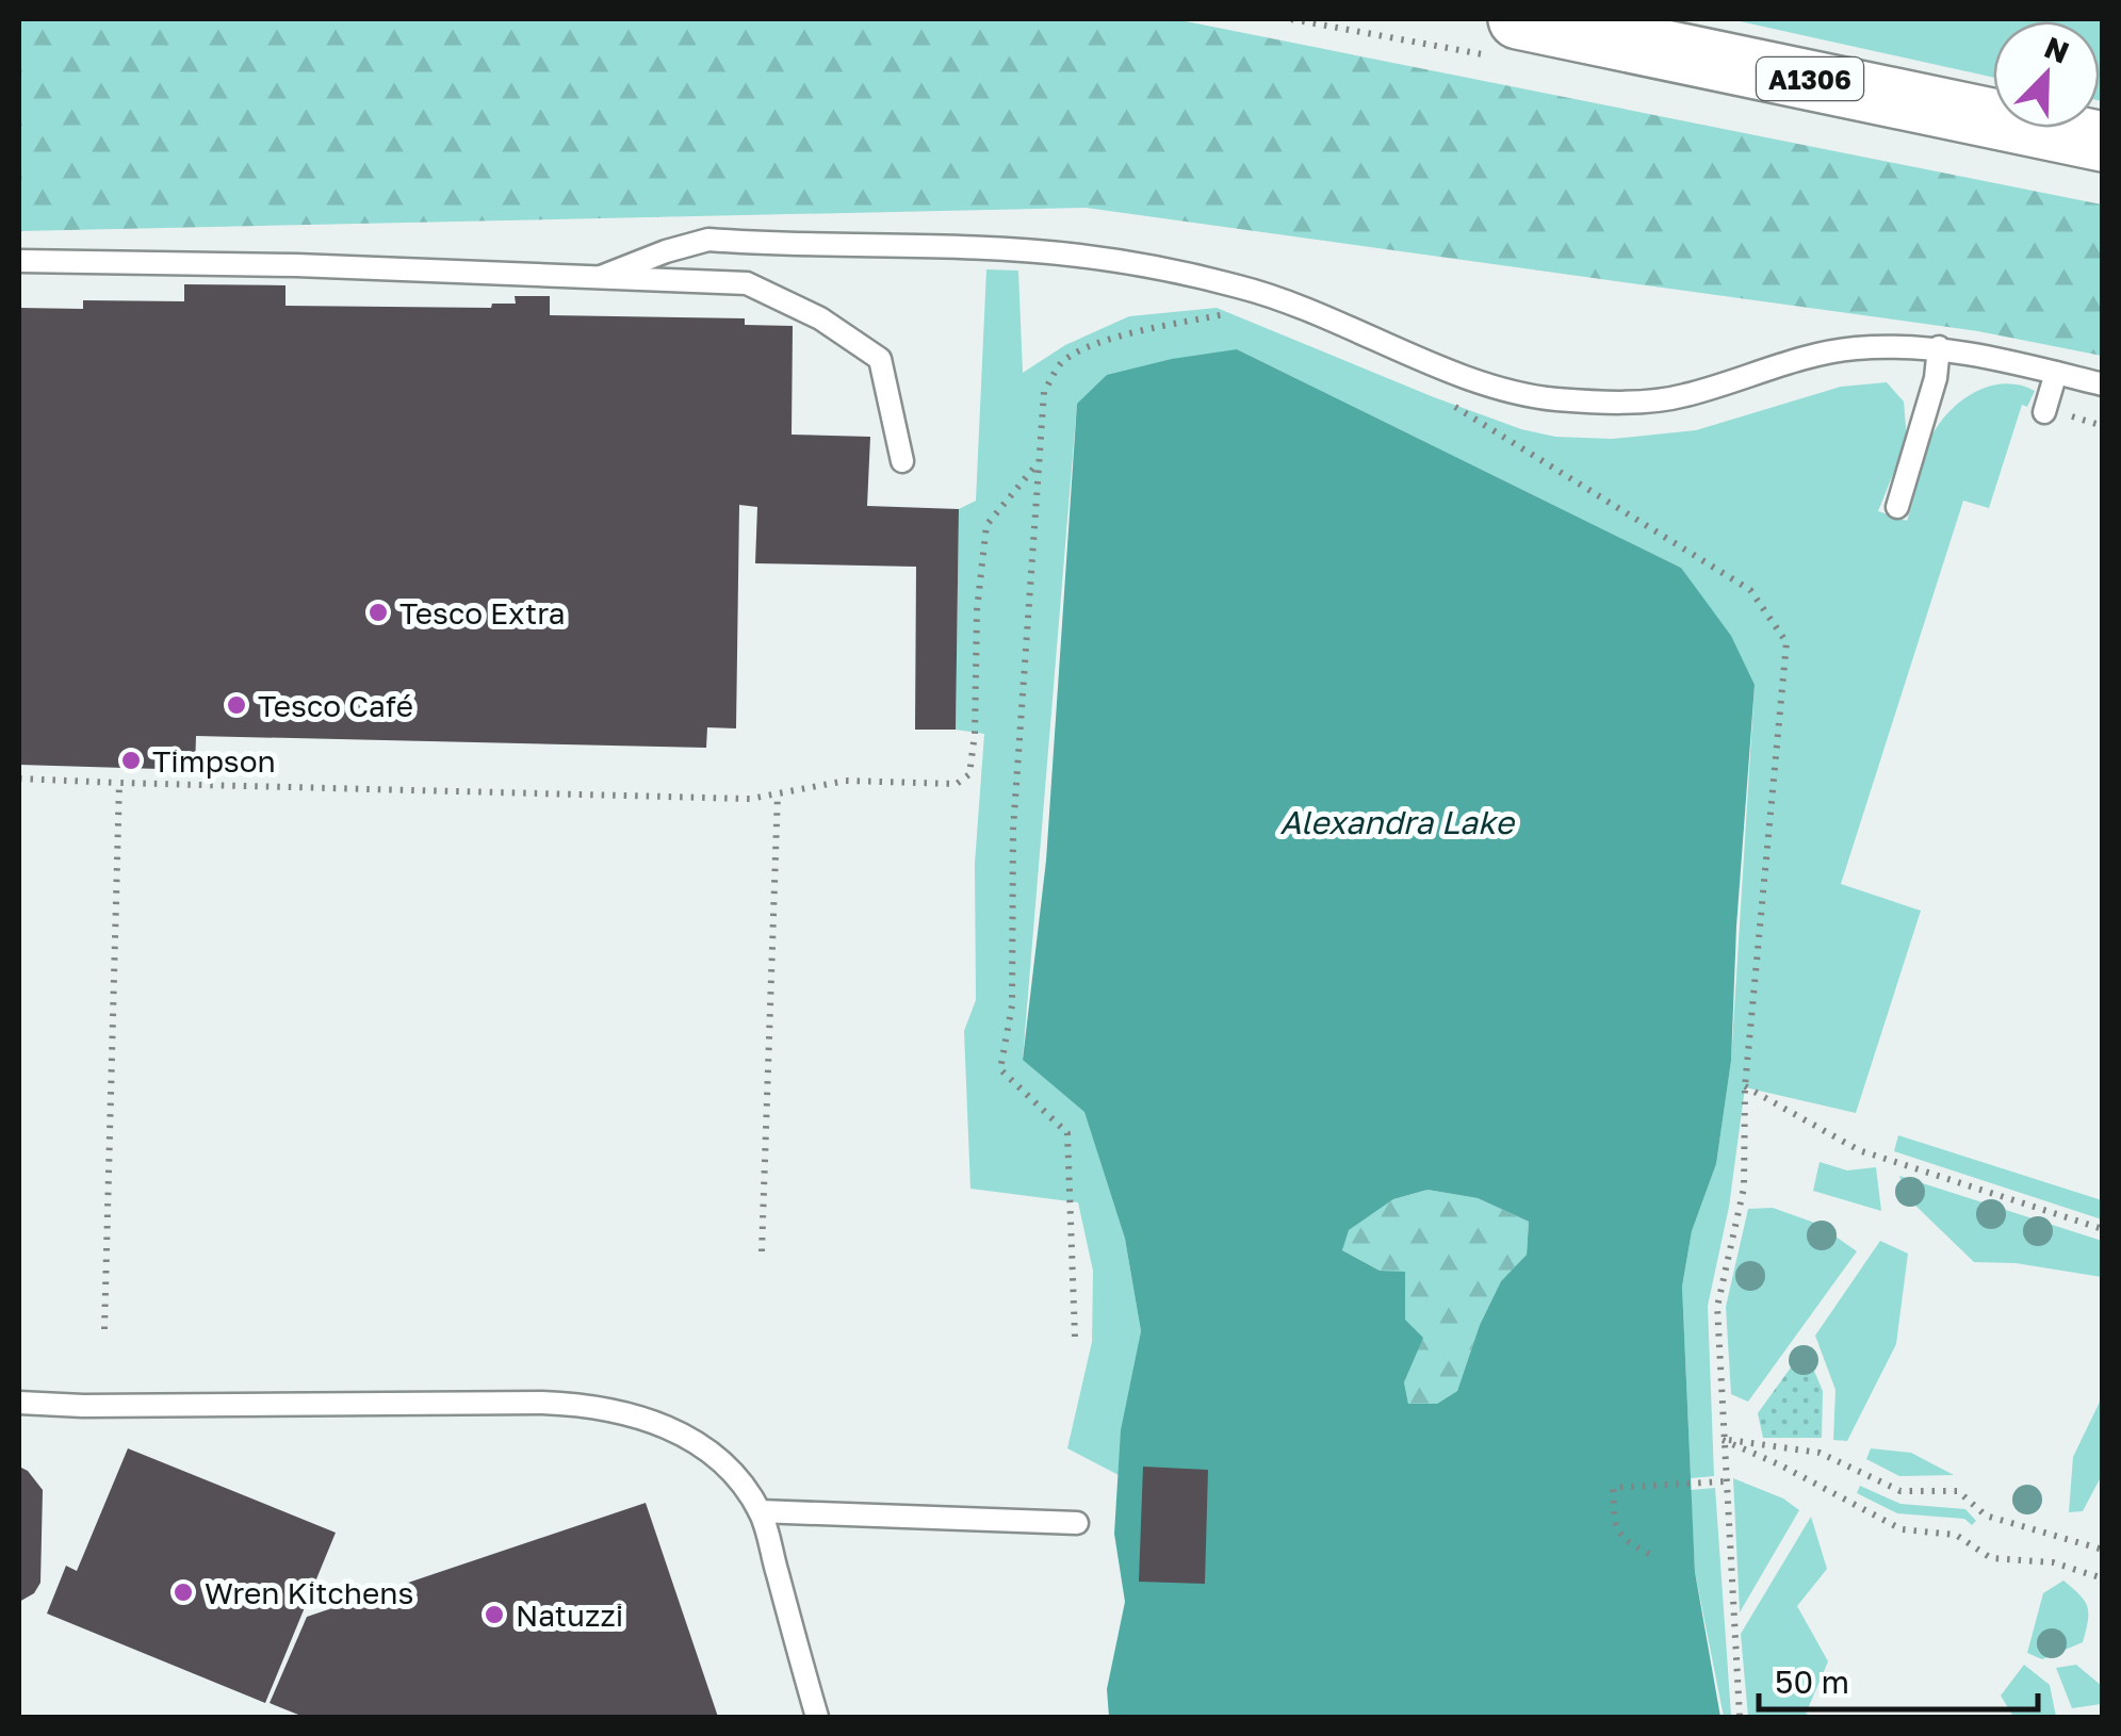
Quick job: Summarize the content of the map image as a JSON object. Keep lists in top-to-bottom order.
{
  "streets": {
    "main road": ["A1306"]
  },
  "water": ["Alexandra Lake"],
  "places": [
    "Tesco Extra",
    "Tesco Café",
    "Timpson",
    "Wren Kitchens",
    "Natuzzi"
  ],
  "scale_bar": "50 m",
  "north": "top right"
}
